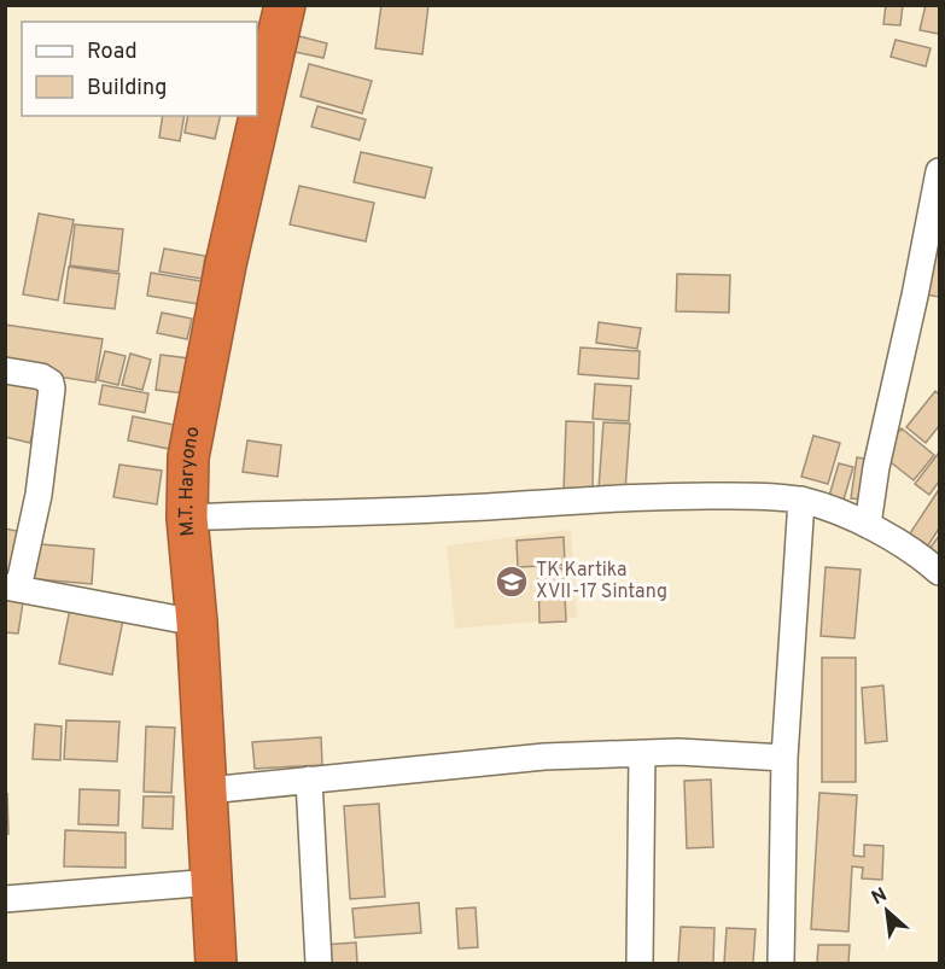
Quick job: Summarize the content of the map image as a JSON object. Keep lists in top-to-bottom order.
{
  "streets": {
    "highway": ["M.T. Haryono"]
  },
  "places": {
    "school or university": ["TK Kartika XVII-17 Sintang"]
  },
  "legend": ["Road", "Building"],
  "north": "top left"
}
